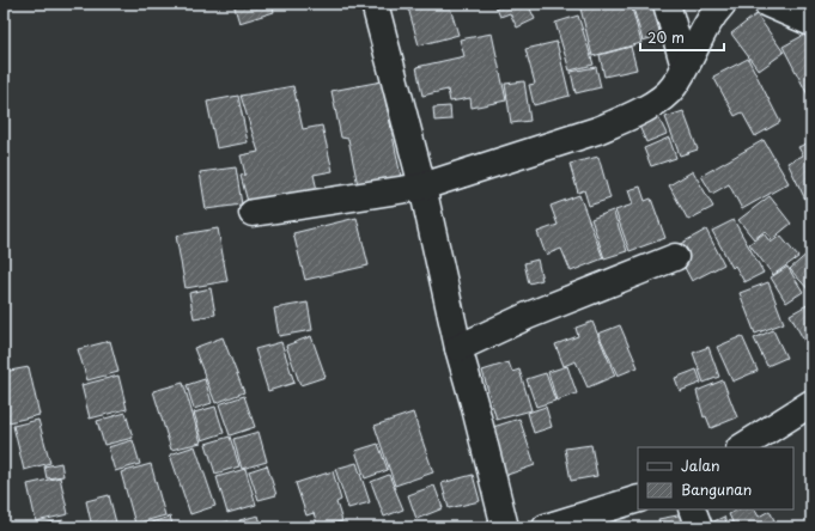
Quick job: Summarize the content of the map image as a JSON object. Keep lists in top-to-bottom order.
{
  "legend": ["Jalan", "Bangunan"],
  "scale_bar": "20 m"
}
